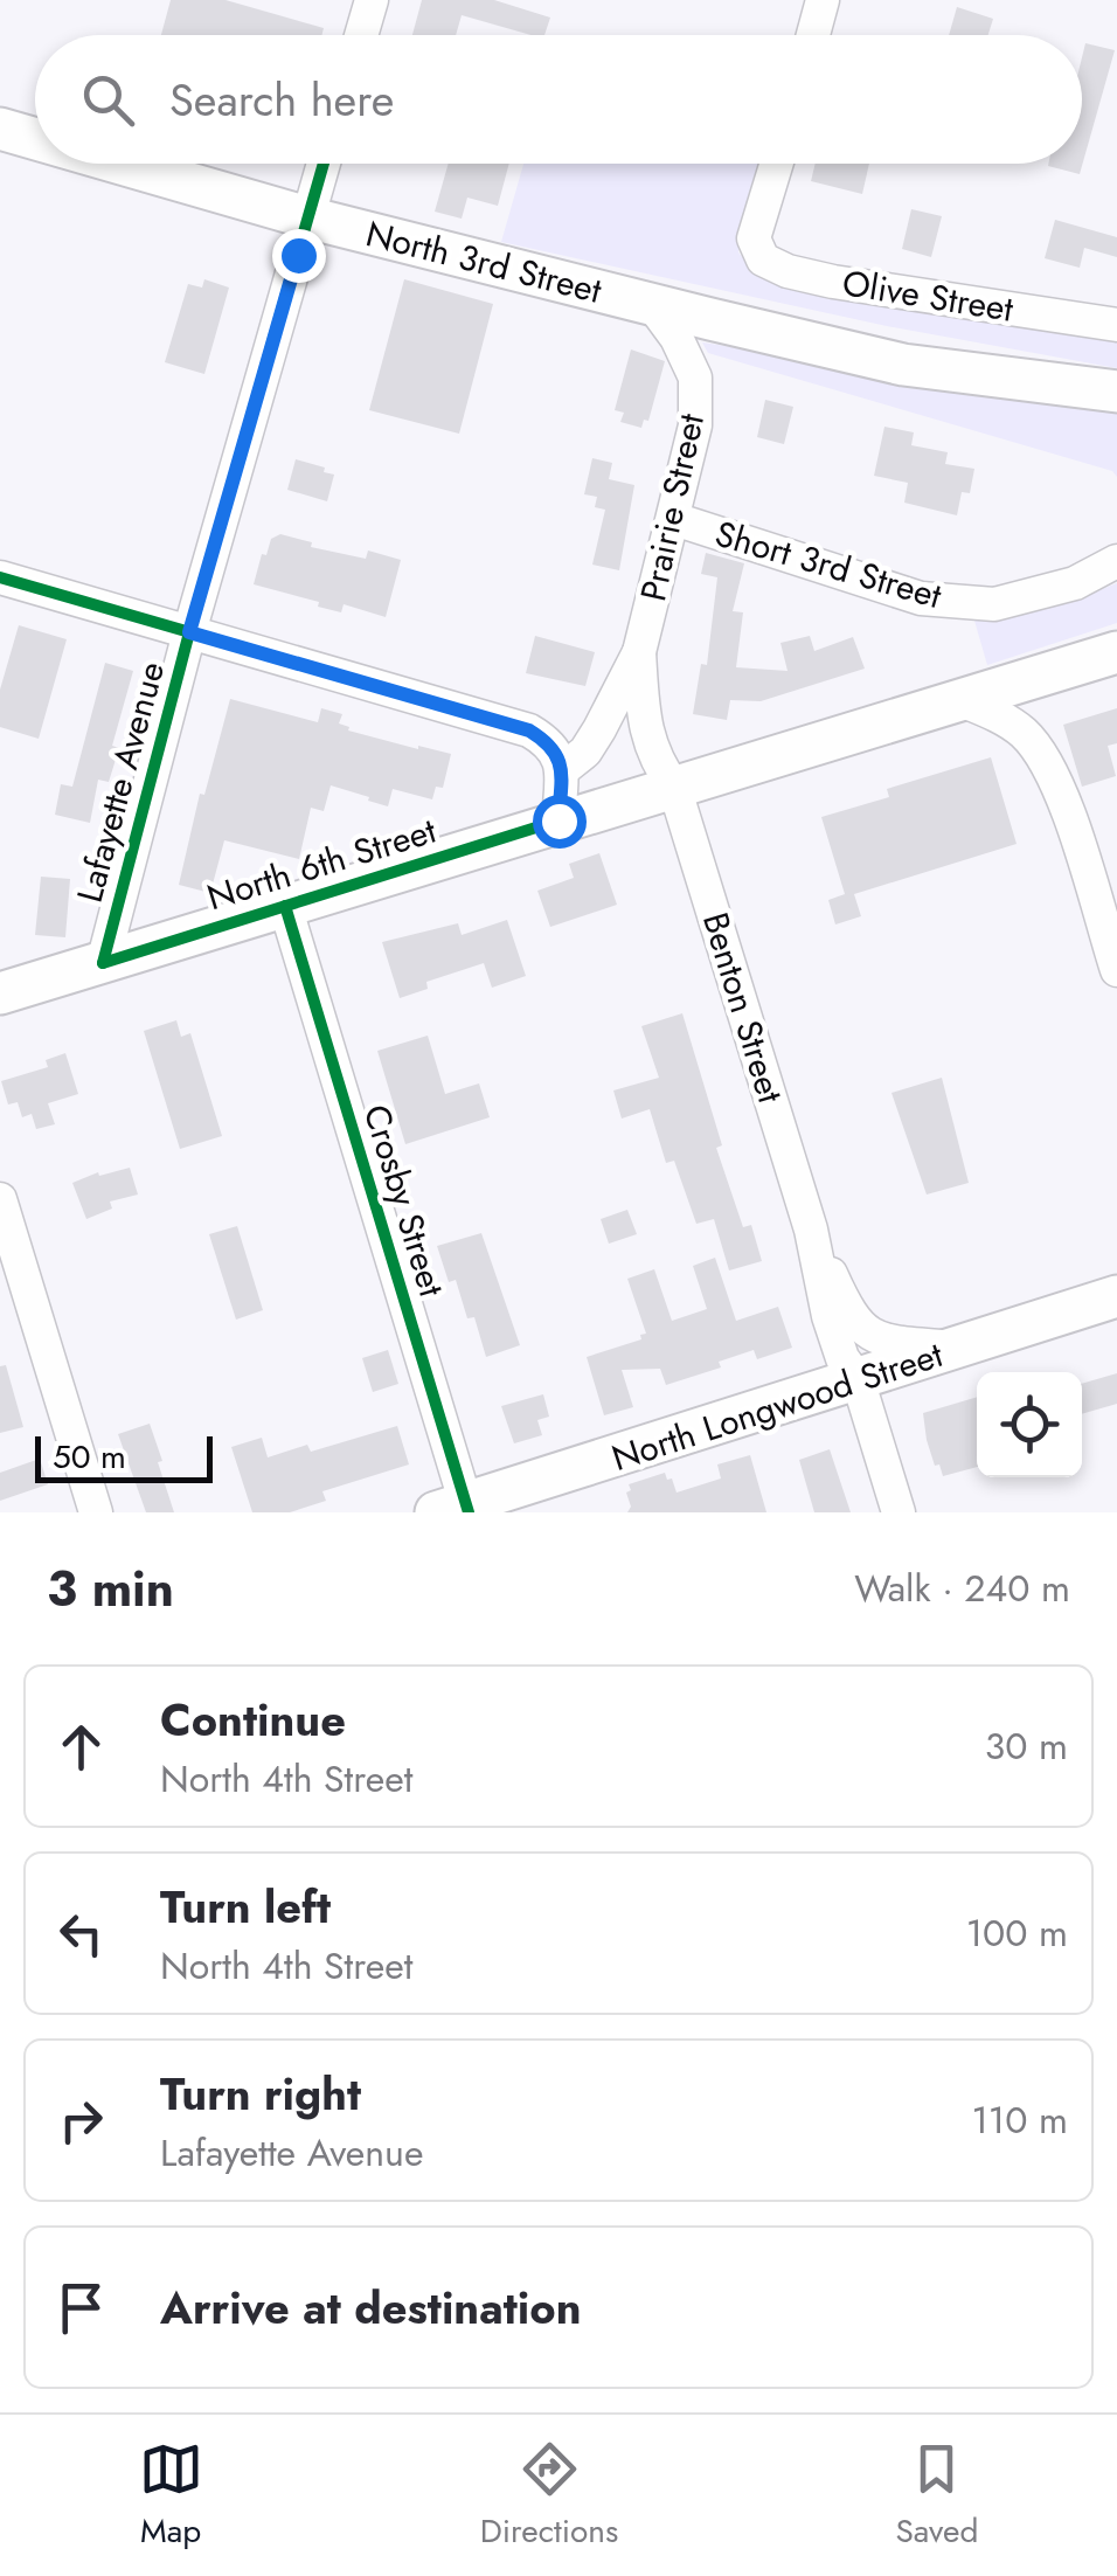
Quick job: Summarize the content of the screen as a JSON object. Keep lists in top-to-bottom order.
{
  "streets": {
    "main road": ["North 3rd Street", "North 6th Street", "North Longwood Street"],
    "street": [
      "Olive Street",
      "Prairie Street",
      "Short 3rd Street",
      "Lafayette Avenue",
      "Benton Street",
      "Crosby Street"
    ]
  },
  "crossings": [
    ["North 3rd Street", "Prairie Street"],
    ["North 3rd Street", "Lafayette Avenue"],
    ["Prairie Street", "Short 3rd Street"],
    ["Prairie Street", "North 6th Street"],
    ["Prairie Street", "Benton Street"],
    ["Lafayette Avenue", "North 6th Street"],
    ["North 6th Street", "Benton Street"],
    ["North 6th Street", "Crosby Street"],
    ["Benton Street", "North Longwood Street"],
    ["Crosby Street", "North Longwood Street"]
  ],
  "scale_bar": "50 m",
  "page": {
    "search": "Search here",
    "scale": "50 m",
    "heading": ["3 min", "Walk · 240 m"],
    "list": [
      ["Continue", "North 4th Street", "30 m"],
      ["Turn left", "North 4th Street", "100 m"],
      ["Turn right", "Lafayette Avenue", "110 m"],
      "Arrive at destination"
    ],
    "nav": ["Map", "Directions", "Saved"]
  }
}
